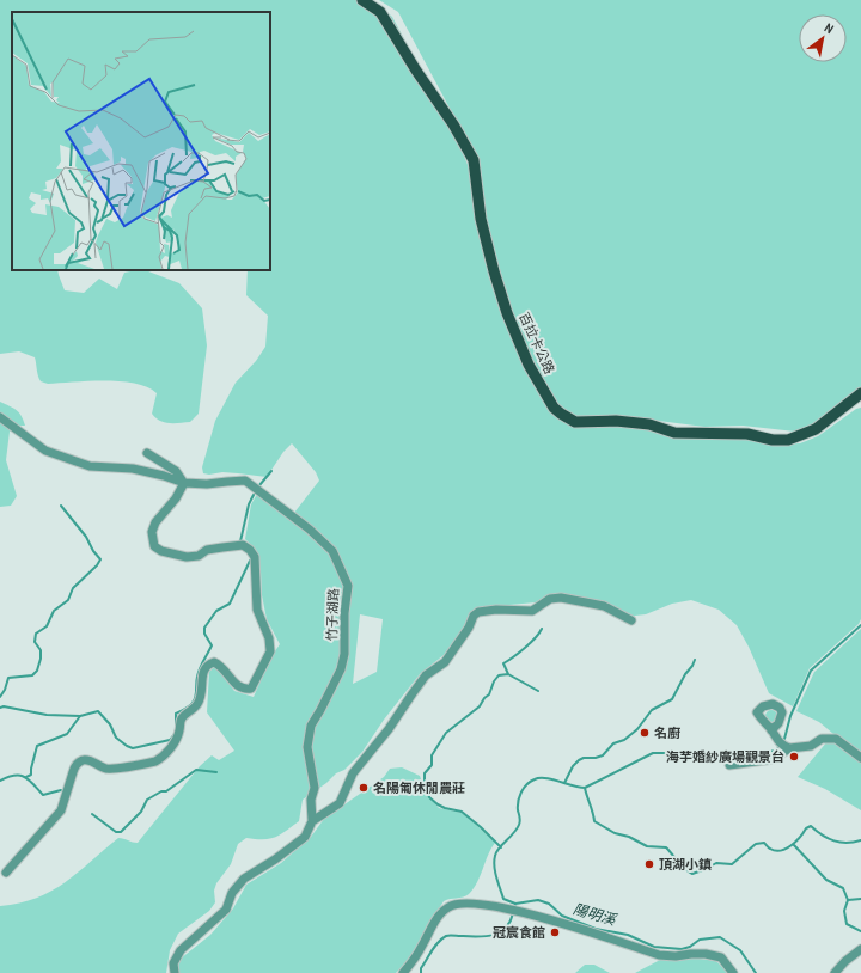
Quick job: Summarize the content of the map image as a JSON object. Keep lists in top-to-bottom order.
{
  "streets": {
    "main road": ["百拉卡公路"],
    "street": ["竹子湖路"]
  },
  "water": ["陽明溪"],
  "places": [
    "名廚",
    "海芋婚紗廣場觀景台",
    "名陽匍休閒農莊",
    "頂湖小鎮",
    "冠宸食館"
  ],
  "north": "top right"
}
